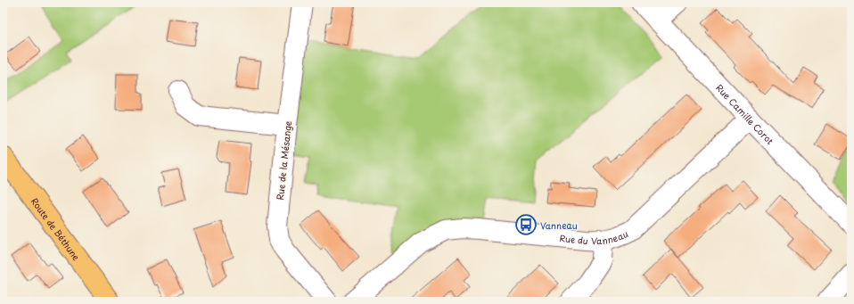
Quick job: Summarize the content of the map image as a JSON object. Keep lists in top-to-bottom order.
{
  "streets": {
    "main road": ["Route de Béthune"],
    "street": ["Rue Camille Corot", "Rue de la Mésange", "Rue du Vanneau"]
  },
  "crossings": [
    ["Rue Camille Corot", "Rue du Vanneau"]
  ],
  "places": {
    "bus stop": ["Vanneau"]
  }
}
